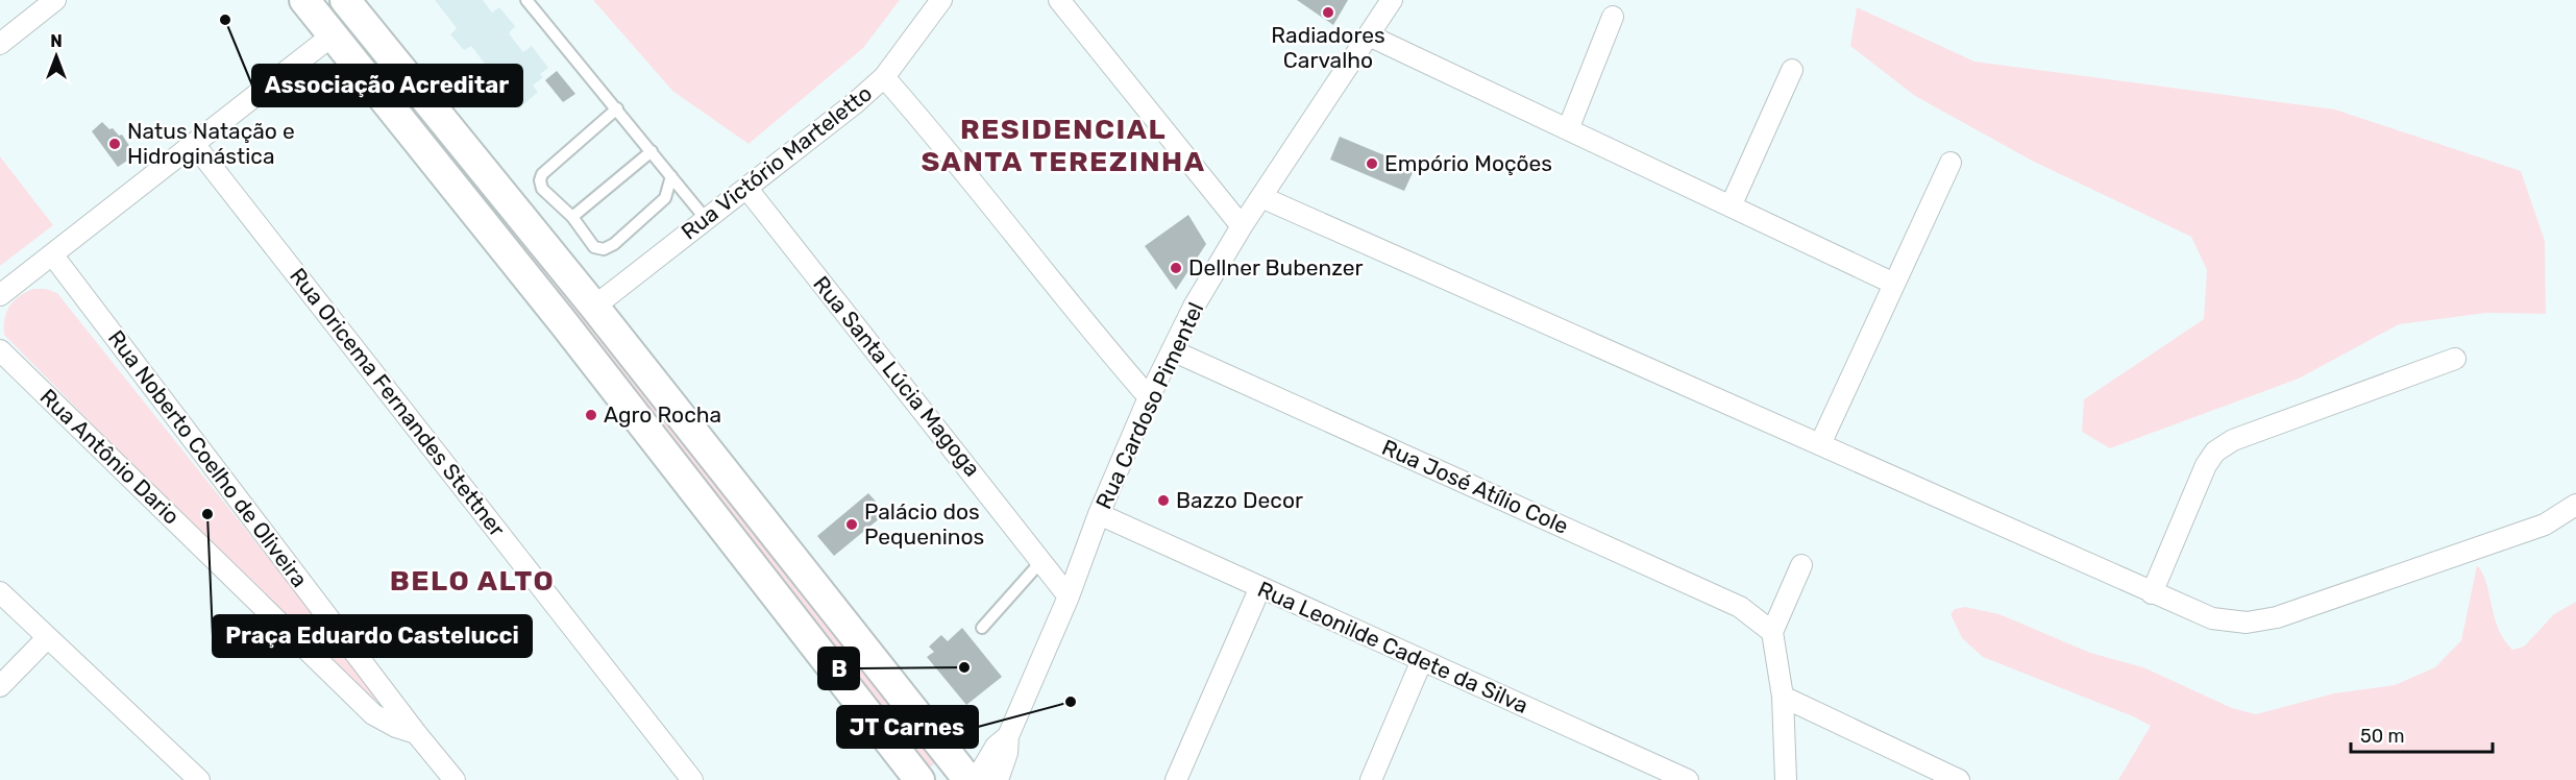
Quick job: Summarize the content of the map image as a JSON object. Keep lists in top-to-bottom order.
{
  "streets": {
    "street": [
      "Rua Victório Marteletto",
      "Rua Santa Lúcia Magoga",
      "Rua Oricema Fernandes Stettner",
      "Rua Cardoso Pimentel",
      "Rua Antônio Dario",
      "Rua Noberto Coelho de Oliveira",
      "Rua José Atílio Cole",
      "Rua Leonilde Cadete da Silva"
    ]
  },
  "crossings": [
    ["Rua Victório Marteletto", "Rua Santa Lúcia Magoga"],
    ["Rua Santa Lúcia Magoga", "Rua Cardoso Pimentel"],
    ["Rua Cardoso Pimentel", "Rua José Atílio Cole"],
    ["Rua Cardoso Pimentel", "Rua Leonilde Cadete da Silva"],
    ["Rua Antônio Dario", "Rua Noberto Coelho de Oliveira"]
  ],
  "districts": ["RESIDENCIAL SANTA TEREZINHA", "BELO ALTO"],
  "places": [
    "Radiadores Carvalho",
    "Associação Acreditar",
    "Natus Natação e Hidroginástica",
    "Empório Moções",
    "Dellner Bubenzer",
    "Agro Rocha",
    "Bazzo Decor",
    "Praça Eduardo Castelucci",
    "Palácio dos Pequeninos",
    "B",
    "JT Carnes"
  ],
  "scale_bar": "50 m",
  "north": "top"
}
